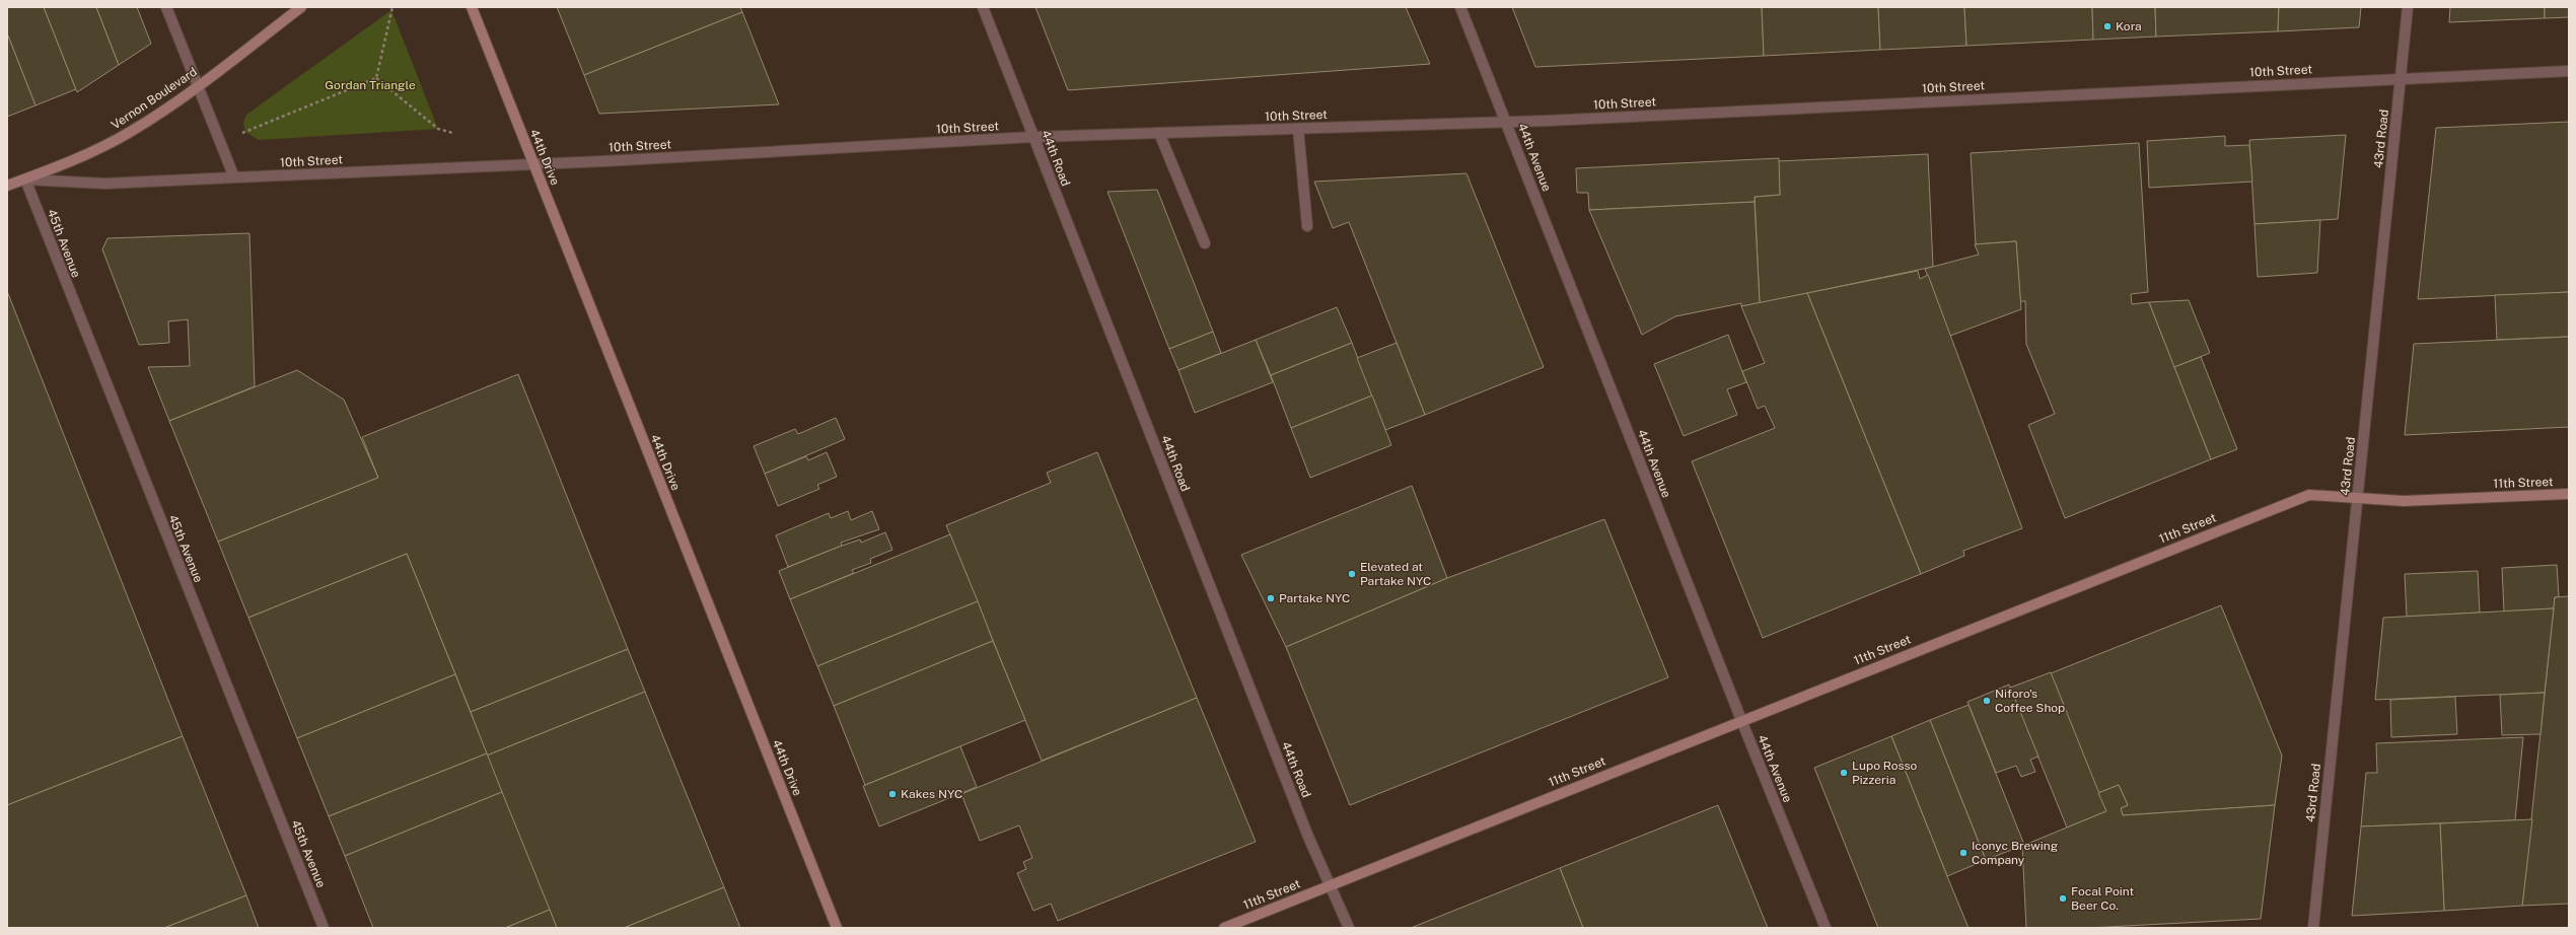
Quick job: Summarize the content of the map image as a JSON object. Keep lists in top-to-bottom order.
{
  "streets": {
    "main road": ["Vernon Boulevard", "44th Drive", "11th Street"],
    "street": [
      "10th Street",
      "43rd Road",
      "44th Avenue",
      "44th Road",
      "45th Avenue"
    ]
  },
  "crossings": [
    ["10th Street", "Vernon Boulevard"],
    ["10th Street", "43rd Road"],
    ["10th Street", "44th Drive"],
    ["10th Street", "44th Avenue"],
    ["10th Street", "44th Road"],
    ["10th Street", "45th Avenue"],
    ["Vernon Boulevard", "45th Avenue"],
    ["43rd Road", "11th Street"],
    ["44th Avenue", "11th Street"],
    ["44th Road", "11th Street"]
  ],
  "parks": ["Gordan Triangle"],
  "places": [
    "Kora",
    "Elevated at Partake NYC",
    "Partake NYC",
    "Niforo's Coffee Shop",
    "Lupo Rosso Pizzeria",
    "Kakes NYC",
    "Iconyc Brewing Company",
    "Focal Point Beer Co."
  ]
}
